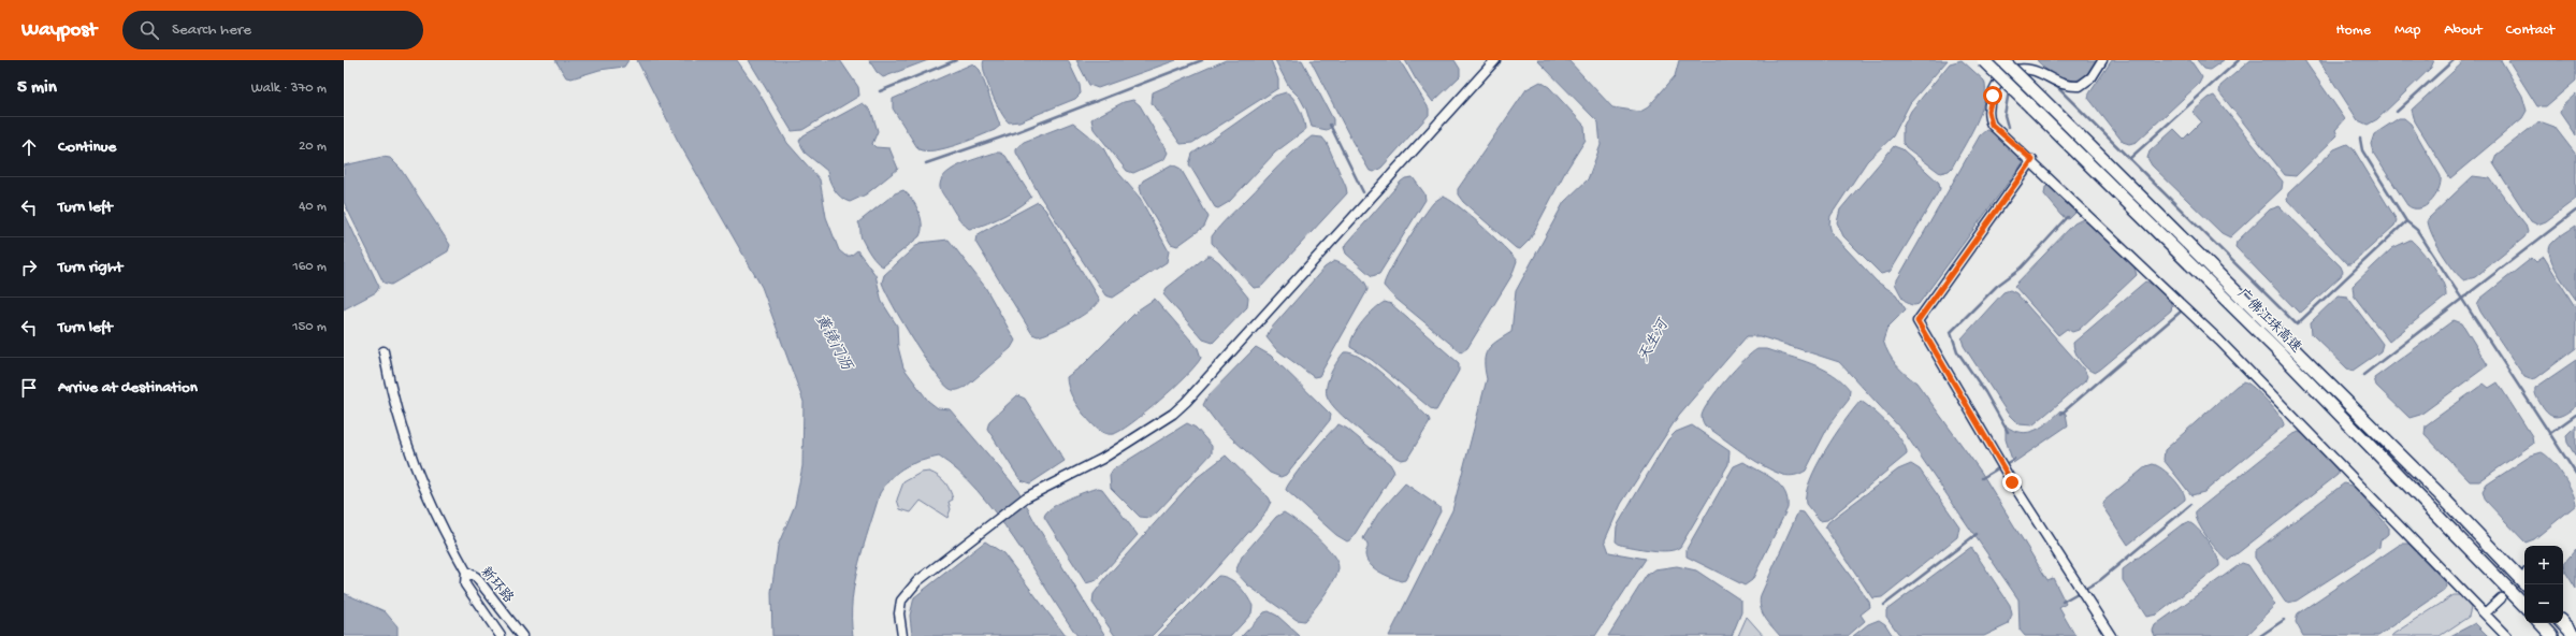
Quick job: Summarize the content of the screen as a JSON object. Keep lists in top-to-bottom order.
{
  "streets": {
    "highway": ["广佛江珠高速"],
    "street": ["新环路"]
  },
  "water": ["天生河", "黄镜门沥"],
  "page": {
    "header": "Waypost",
    "search": "Search here",
    "nav": [
      "Home",
      "Map",
      "About",
      "Contact"
    ],
    "heading": ["5 min", "Walk · 370 m"],
    "list": [
      ["Continue", "20 m"],
      ["Turn left", "40 m"],
      ["Turn right", "160 m"],
      ["Turn left", "150 m"],
      "Arrive at destination"
    ],
    "map_buttons": ["+", "−"]
  }
}
